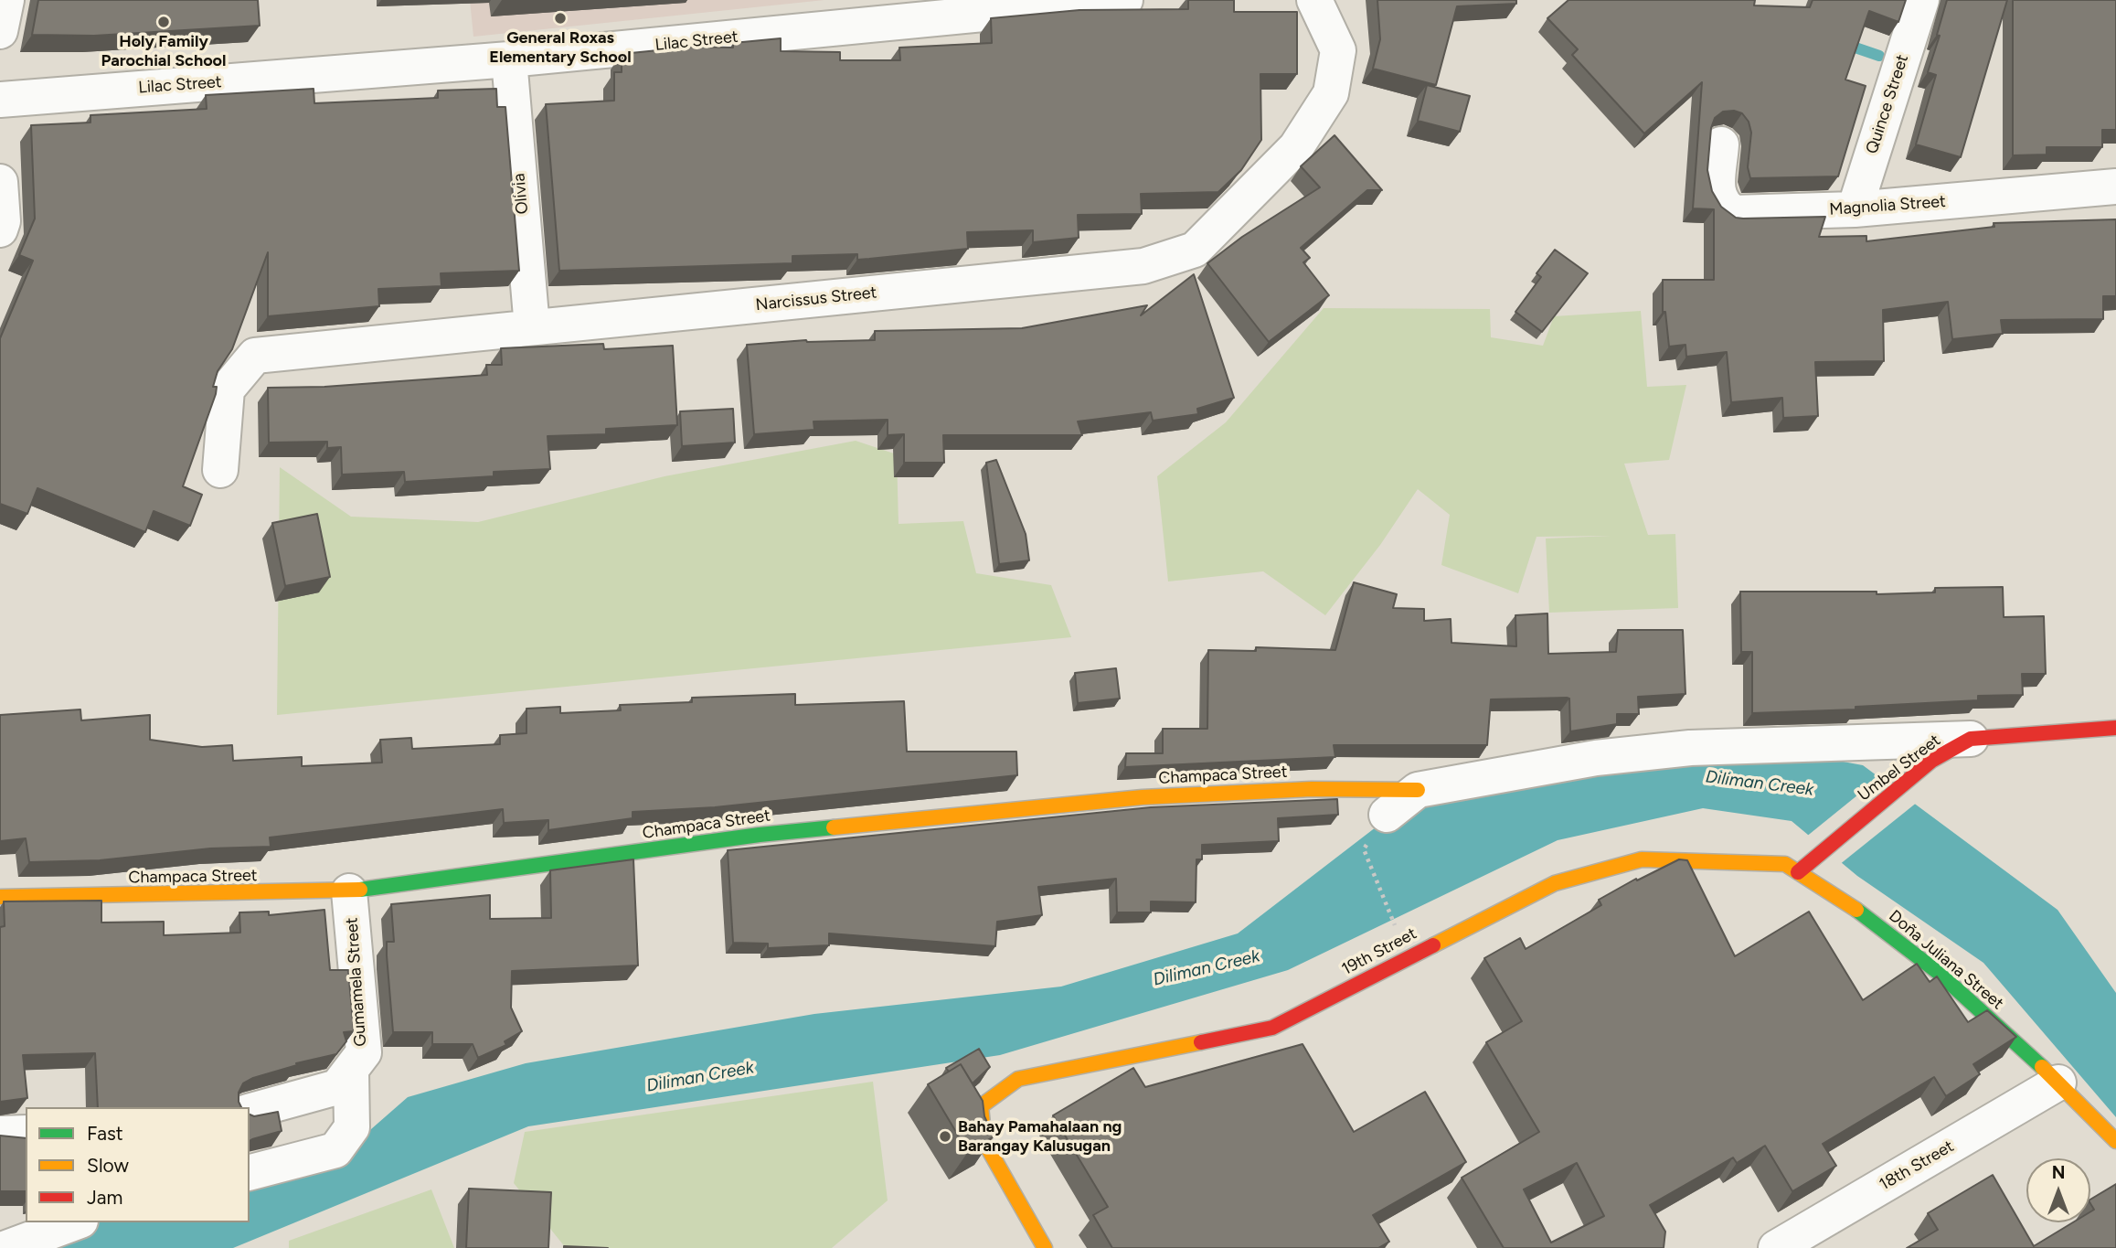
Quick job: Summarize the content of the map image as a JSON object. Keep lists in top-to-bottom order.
{
  "streets": {
    "street": [
      "Lilac Street",
      "Quince Street",
      "Olivia",
      "Magnolia Street",
      "Narcissus Street",
      "Umbel Street",
      "Champaca Street",
      "19th Street",
      "Doña Juliana Street",
      "Gumamela Street",
      "18th Street"
    ]
  },
  "crossings": [
    ["Lilac Street", "Olivia"],
    ["Quince Street", "Magnolia Street"],
    ["Olivia", "Narcissus Street"],
    ["Umbel Street", "19th Street"],
    ["Umbel Street", "Doña Juliana Street"],
    ["Champaca Street", "Gumamela Street"],
    ["19th Street", "Doña Juliana Street"],
    ["Doña Juliana Street", "18th Street"]
  ],
  "water": ["Diliman Creek"],
  "places": ["General Roxas Elementary School", "Holy Family Parochial School", "Bahay Pamahalaan ng Barangay Kalusugan"],
  "legend": ["Fast", "Slow", "Jam"],
  "north": "top"
}
